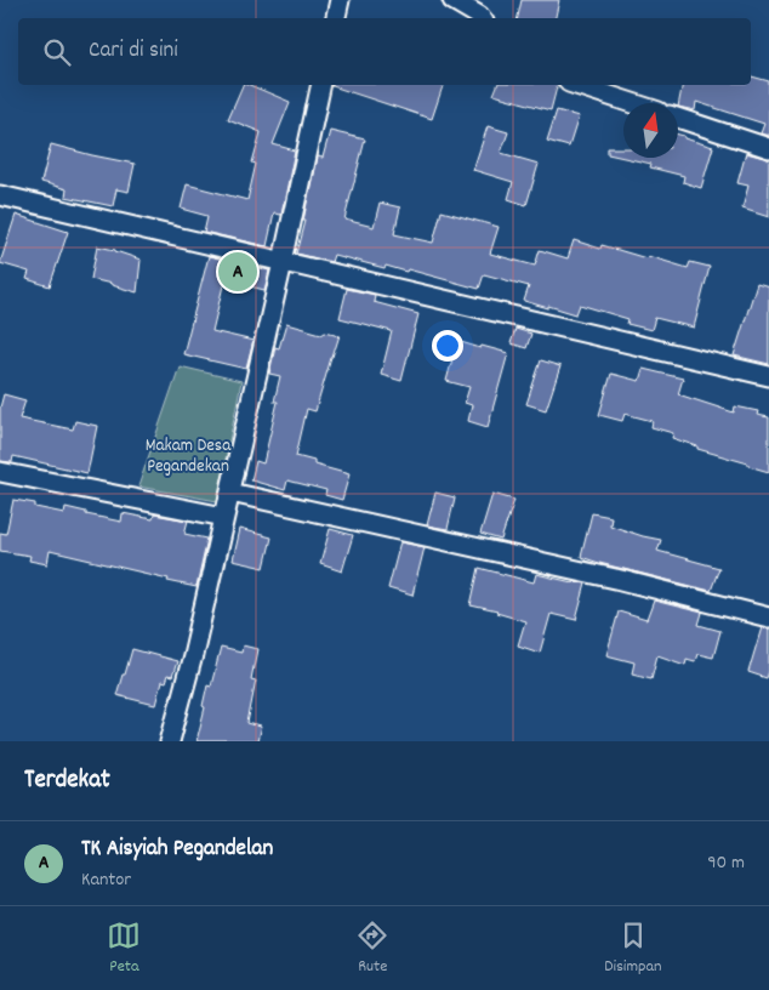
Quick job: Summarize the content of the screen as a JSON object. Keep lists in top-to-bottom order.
{
  "parks": ["Makam Desa Pegandekan"],
  "north": "top",
  "page": {
    "search": "Cari di sini",
    "pins": "A",
    "heading": "Terdekat",
    "list": [
      {
        "mark": "A",
        "name": "TK Aisyiah Pegandelan",
        "note": "Kantor",
        "value": "90 m"
      }
    ],
    "nav": ["Peta", "Rute", "Disimpan"]
  }
}
